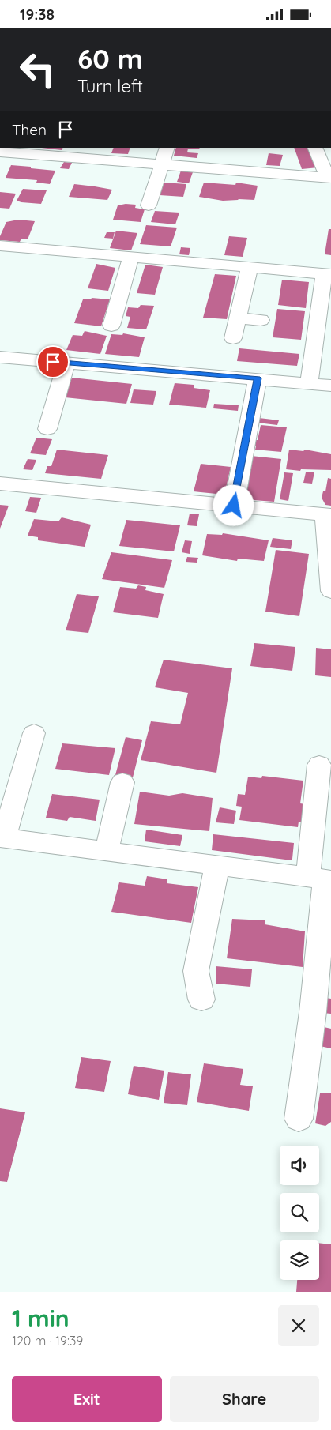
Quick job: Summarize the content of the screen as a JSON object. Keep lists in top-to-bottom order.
{
  "page": {
    "status": "19:38",
    "turn": ["60 m", "Turn left"],
    "then": "Then",
    "heading": ["1 min", "120 m · 19:39"],
    "buttons": ["Exit", "Share"]
  }
}
